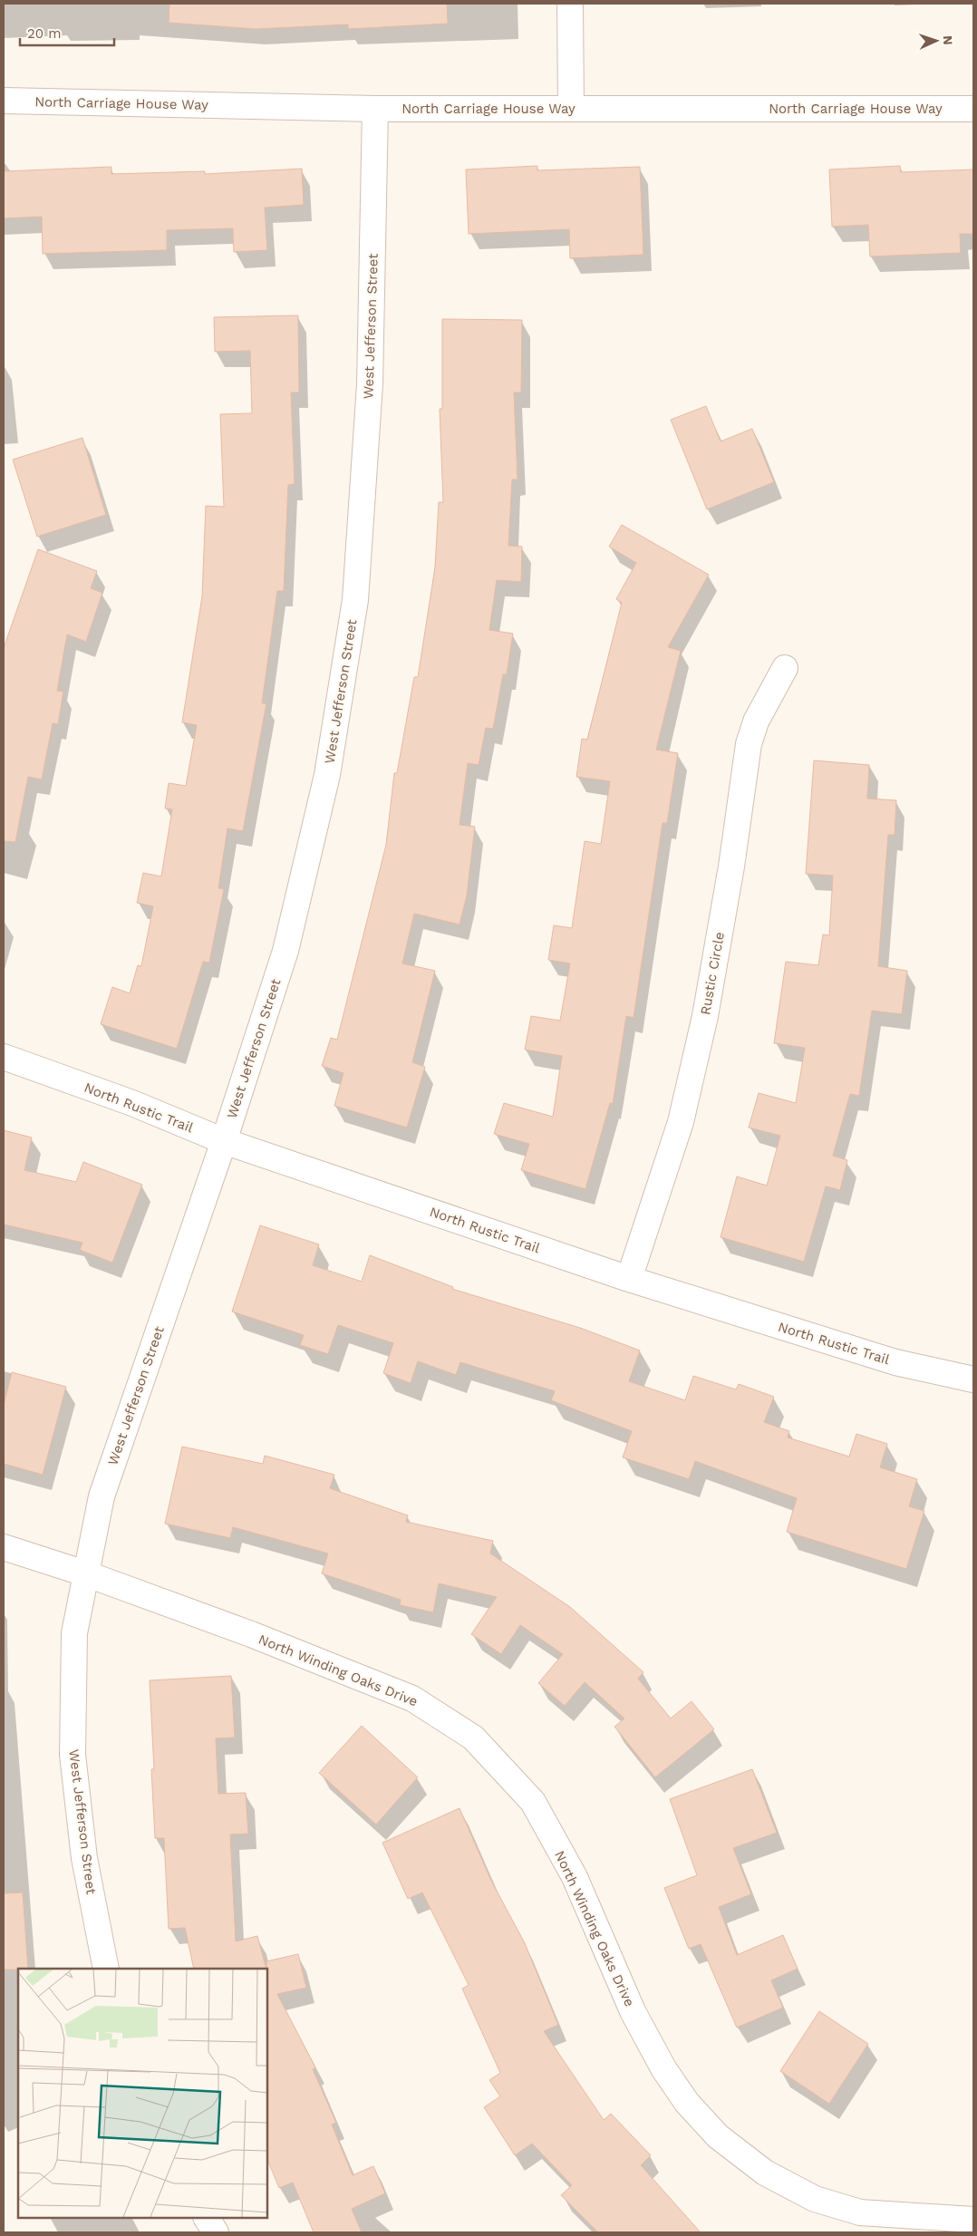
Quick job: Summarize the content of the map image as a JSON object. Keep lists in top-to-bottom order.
{
  "streets": {
    "street": [
      "North Carriage House Way",
      "West Jefferson Street",
      "Rustic Circle",
      "North Rustic Trail",
      "North Winding Oaks Drive"
    ]
  },
  "crossings": [
    ["North Carriage House Way", "West Jefferson Street"],
    ["West Jefferson Street", "North Rustic Trail"],
    ["West Jefferson Street", "North Winding Oaks Drive"],
    ["Rustic Circle", "North Rustic Trail"]
  ],
  "scale_bar": "20 m",
  "north": "right"
}
